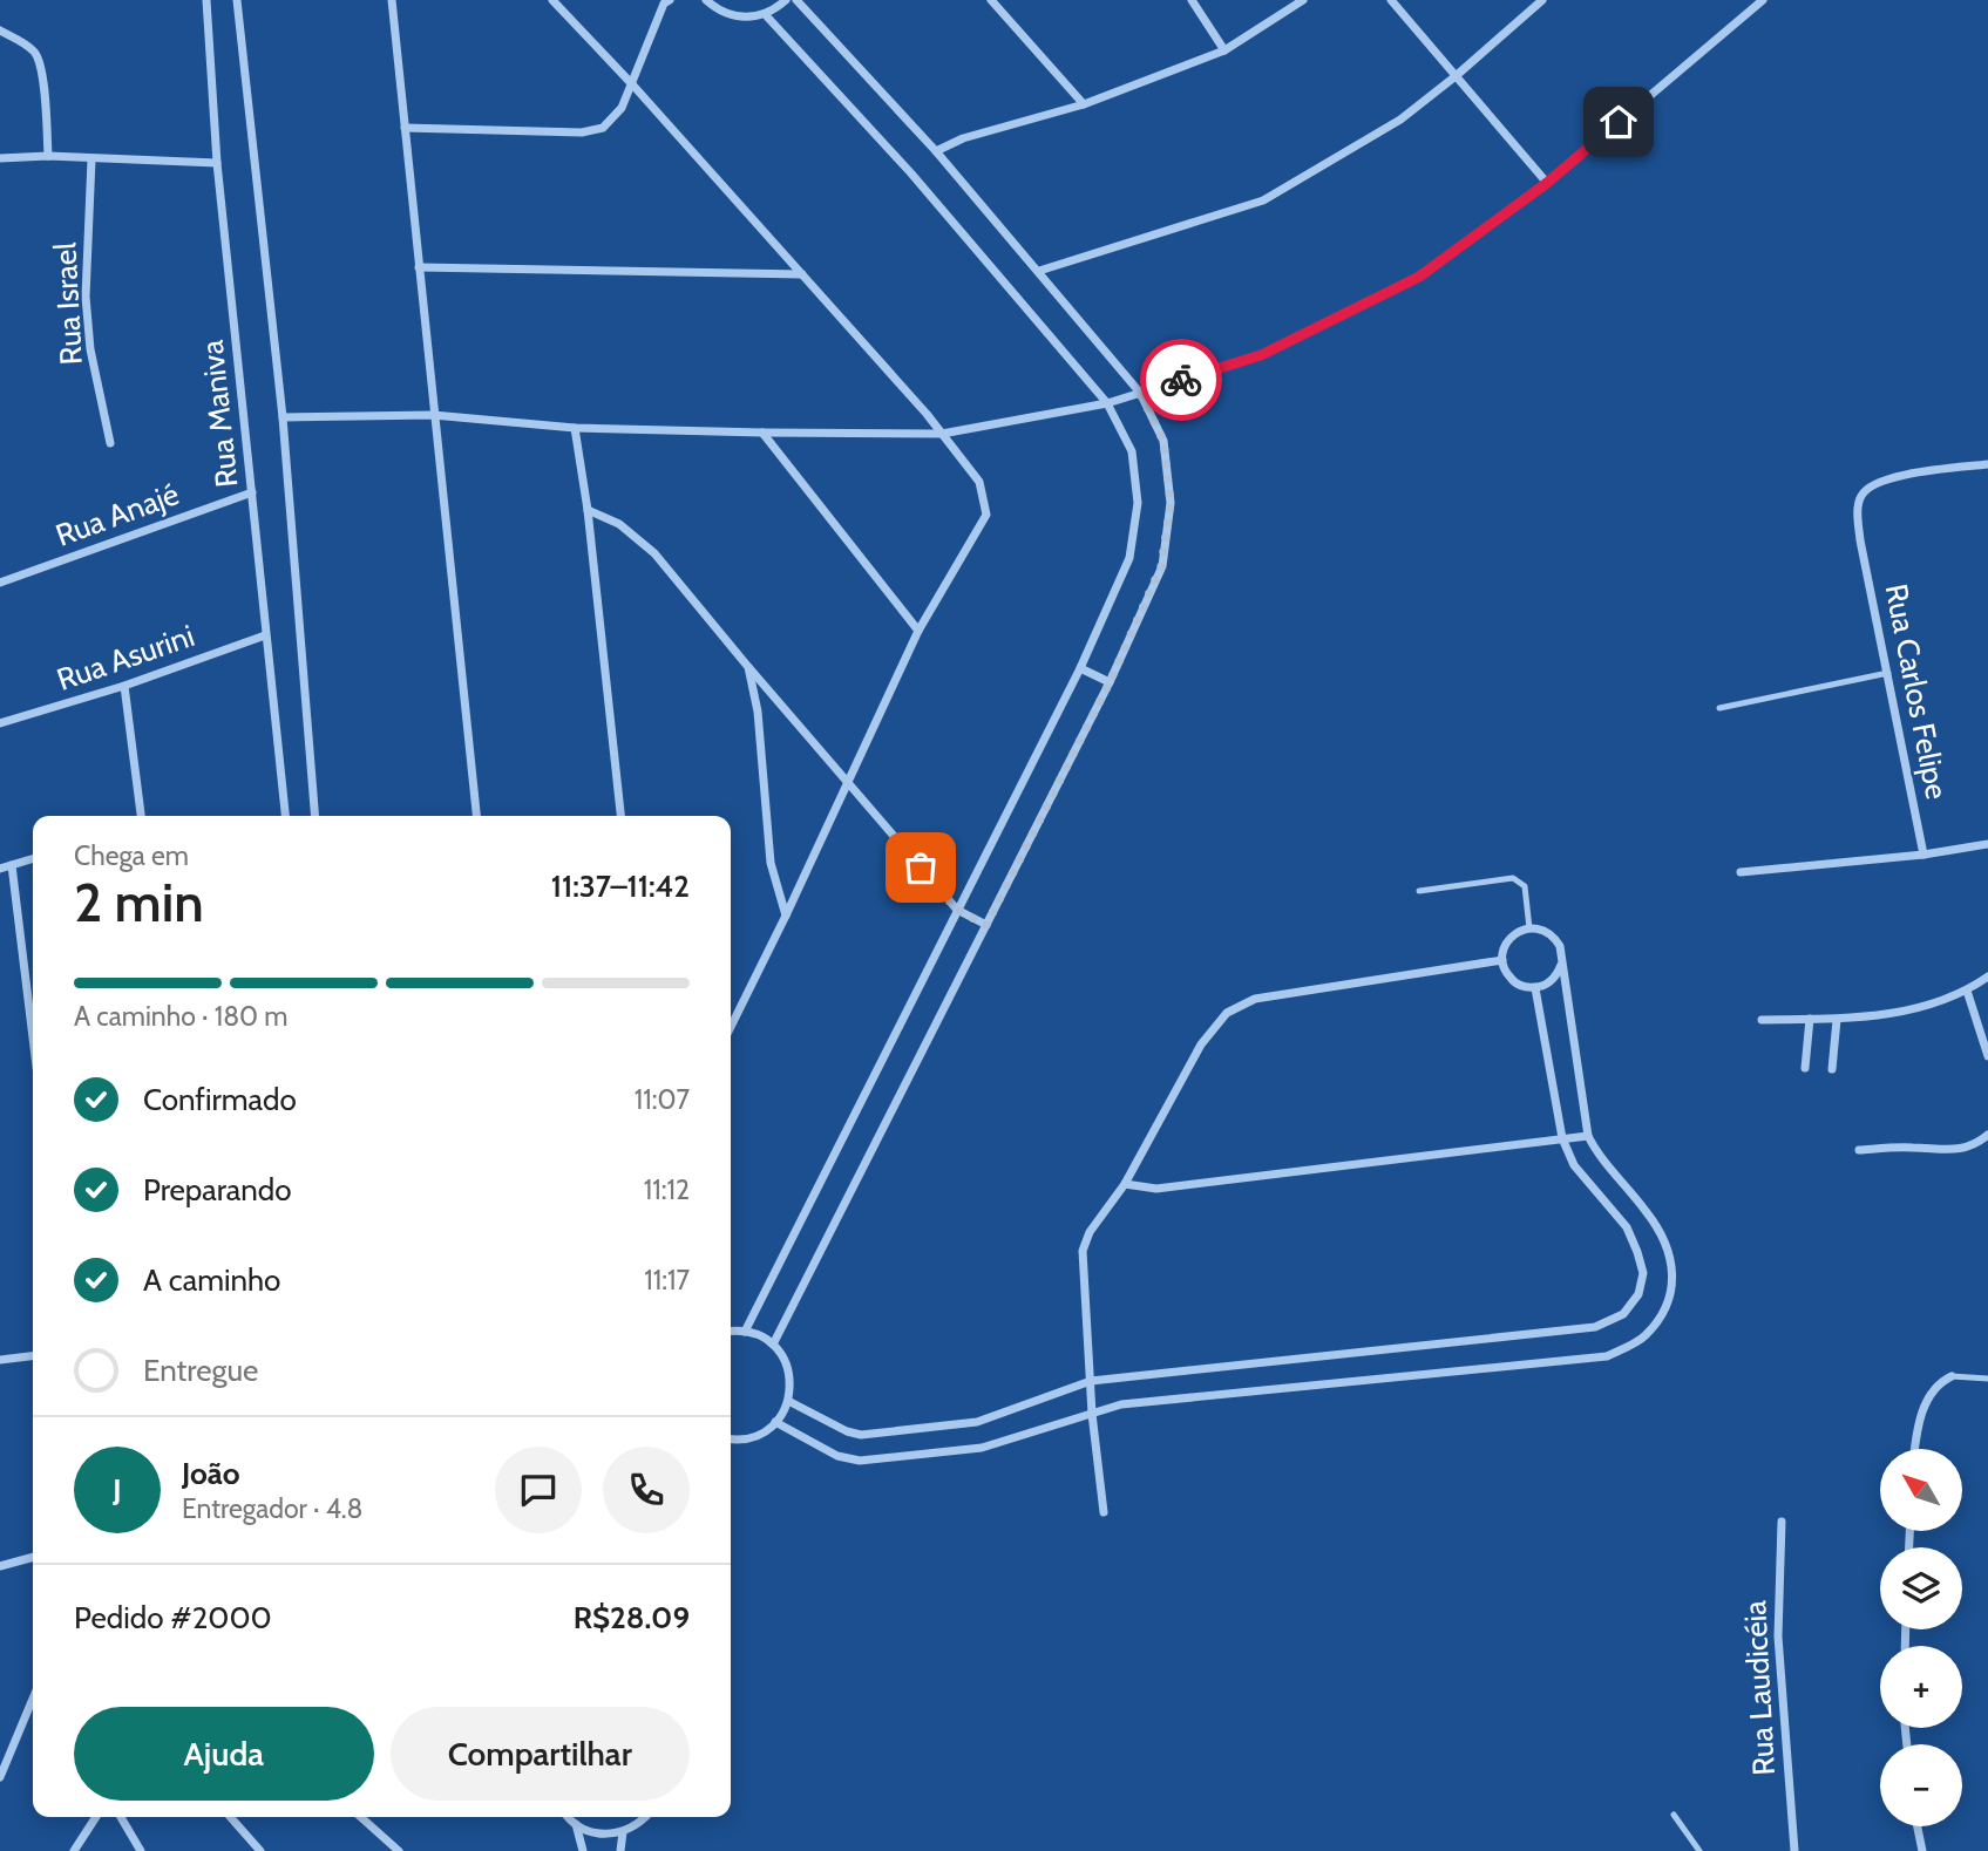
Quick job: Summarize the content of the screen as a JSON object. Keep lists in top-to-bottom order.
{
  "streets": {
    "street": [
      "Rua Israel",
      "Rua Maniva",
      "Rua Anajé",
      "Rua Asurini",
      "Rua Carlos Felipe",
      "Rua Laudicéia"
    ]
  },
  "crossings": [
    ["Rua Maniva", "Rua Anajé"],
    ["Rua Maniva", "Rua Asurini"]
  ],
  "north": "top left",
  "page": {
    "heading": ["2 min", "Chega em", "11:37–11:42"],
    "panel": [
      "João",
      "Entregador · 4.8",
      "Pedido #2000",
      "R$28.09"
    ],
    "bar": "A caminho · 180 m",
    "list": [
      ["Confirmado", "11:07"],
      ["Preparando", "11:12"],
      ["A caminho", "11:17"],
      "Entregue"
    ],
    "round": "J",
    "map_buttons": ["+", "−"],
    "buttons": ["Ajuda", "Compartilhar"]
  }
}
